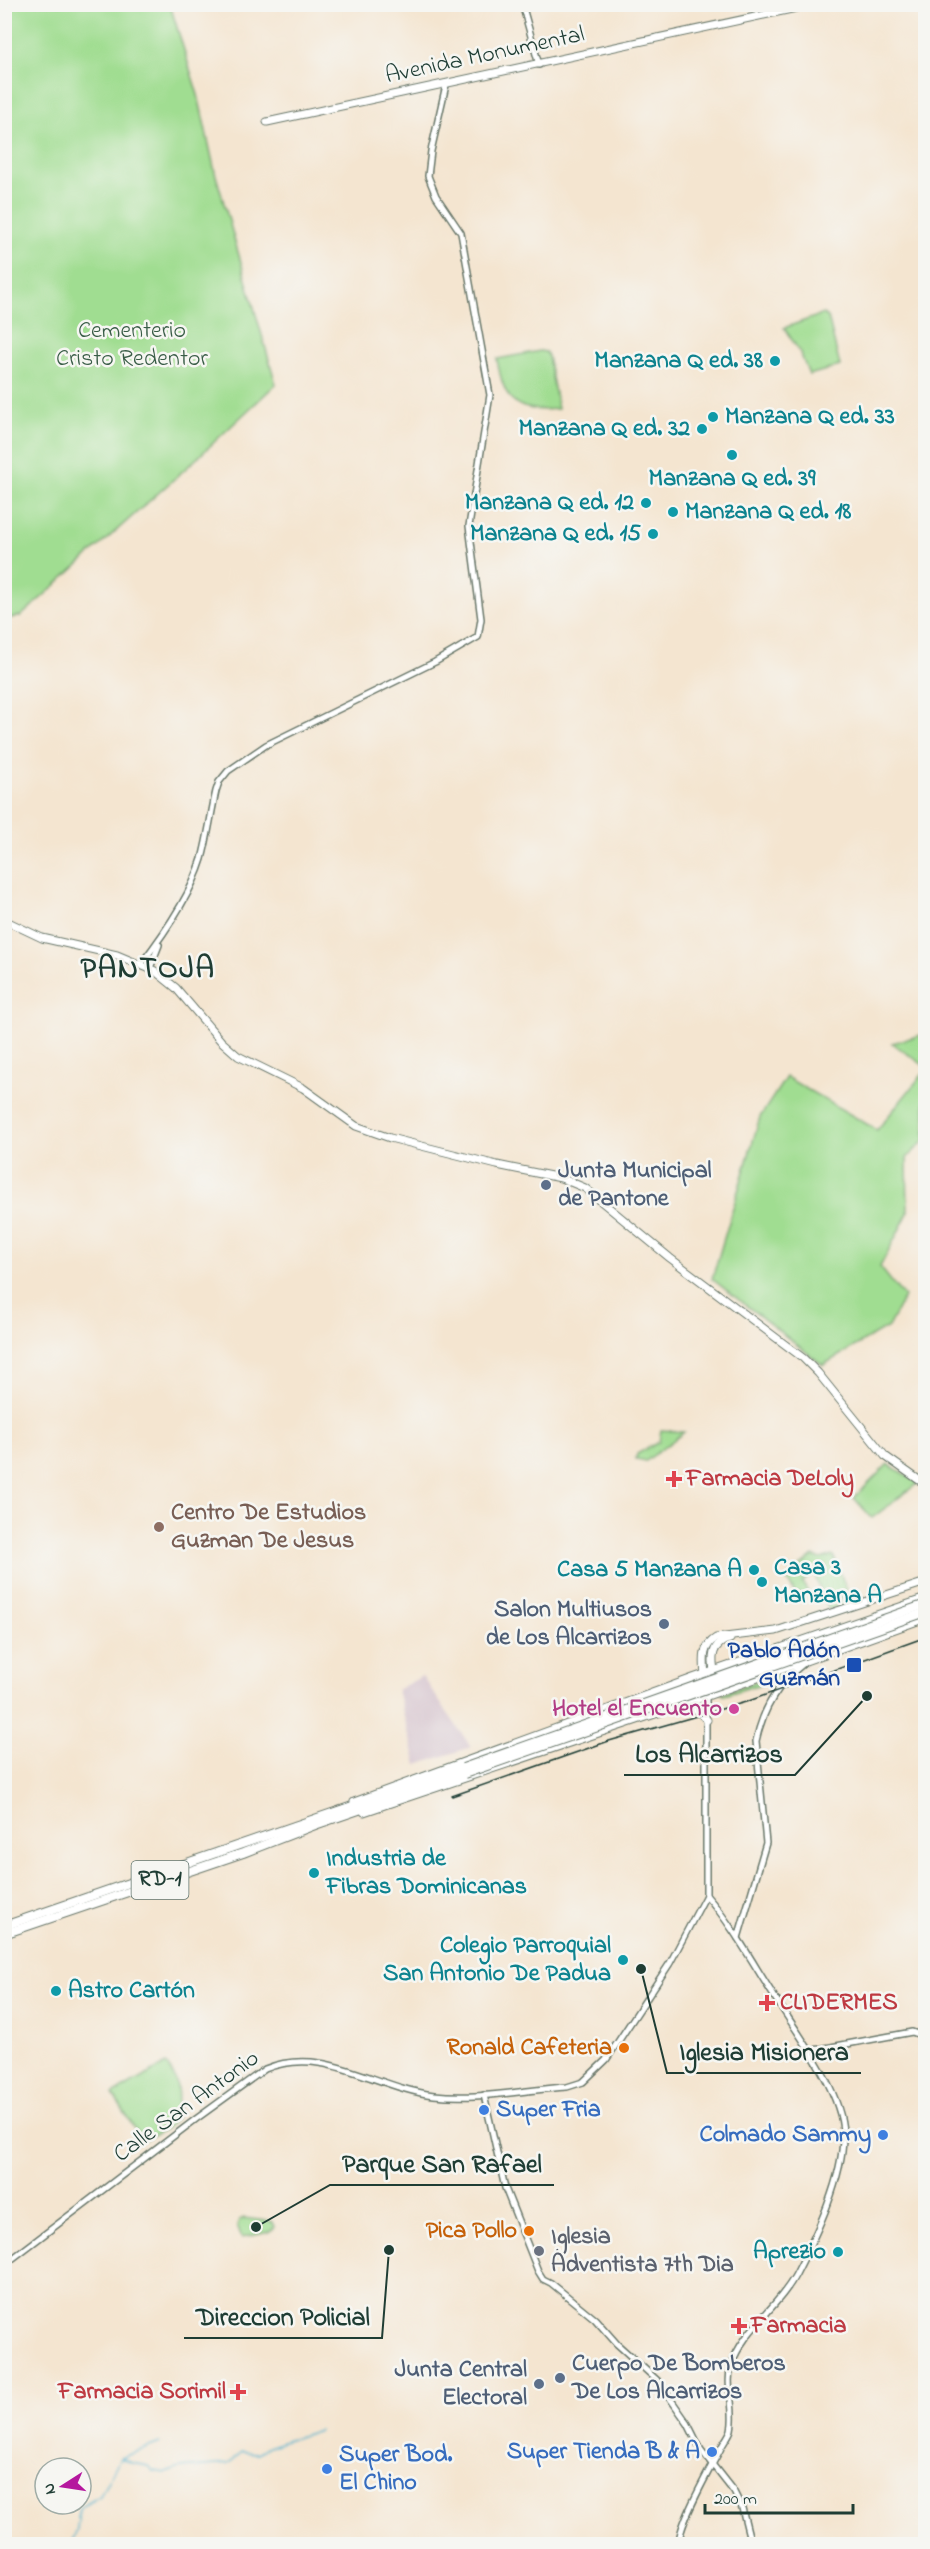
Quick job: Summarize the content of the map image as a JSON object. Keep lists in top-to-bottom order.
{
  "streets": {
    "highway": ["RD-1"],
    "main road": ["Avenida Monumental"],
    "street": ["Calle San Antonio"]
  },
  "districts": ["PANTOJA"],
  "parks": ["Cementerio Cristo Redentor"],
  "places": {
    "other": [
      "Manzana Q ed. 38",
      "Manzana Q ed. 33",
      "Manzana Q ed. 32",
      "Manzana Q ed. 39",
      "Manzana Q ed. 12",
      "Manzana Q ed. 18",
      "Manzana Q ed. 15",
      "Junta Municipal de Pantone",
      "Centro De Estudios Guzman De Jesus",
      "Casa 5 Manzana A",
      "Casa 3 Manzana A",
      "Salon Multiusos de Los Alcarrizos",
      "Los Alcarrizos",
      "Hotel el Encuento",
      "Industria de Fibras Dominicanas",
      "Colegio Parroquial San Antonio De Padua",
      "Iglesia Misionera",
      "Astro Cartón",
      "Ronald Cafeteria",
      "Super Fria",
      "Colmado Sammy",
      "Parque San Rafael",
      "Pica Pollo",
      "Direccion Policial",
      "Iglesia Adventista 7th Dia",
      "Aprezio",
      "Cuerpo De Bomberos De Los Alcarrizos",
      "Junta Central Electoral",
      "Super Tienda B & A",
      "Super Bod. El Chino"
    ],
    "health": [
      "Farmacia DeLoly",
      "CLIDERMES",
      "Farmacia",
      "Farmacia Sorimil"
    ],
    "transit": ["Pablo Adón Guzmán"]
  },
  "scale_bar": "200 m",
  "north": "left"
}
